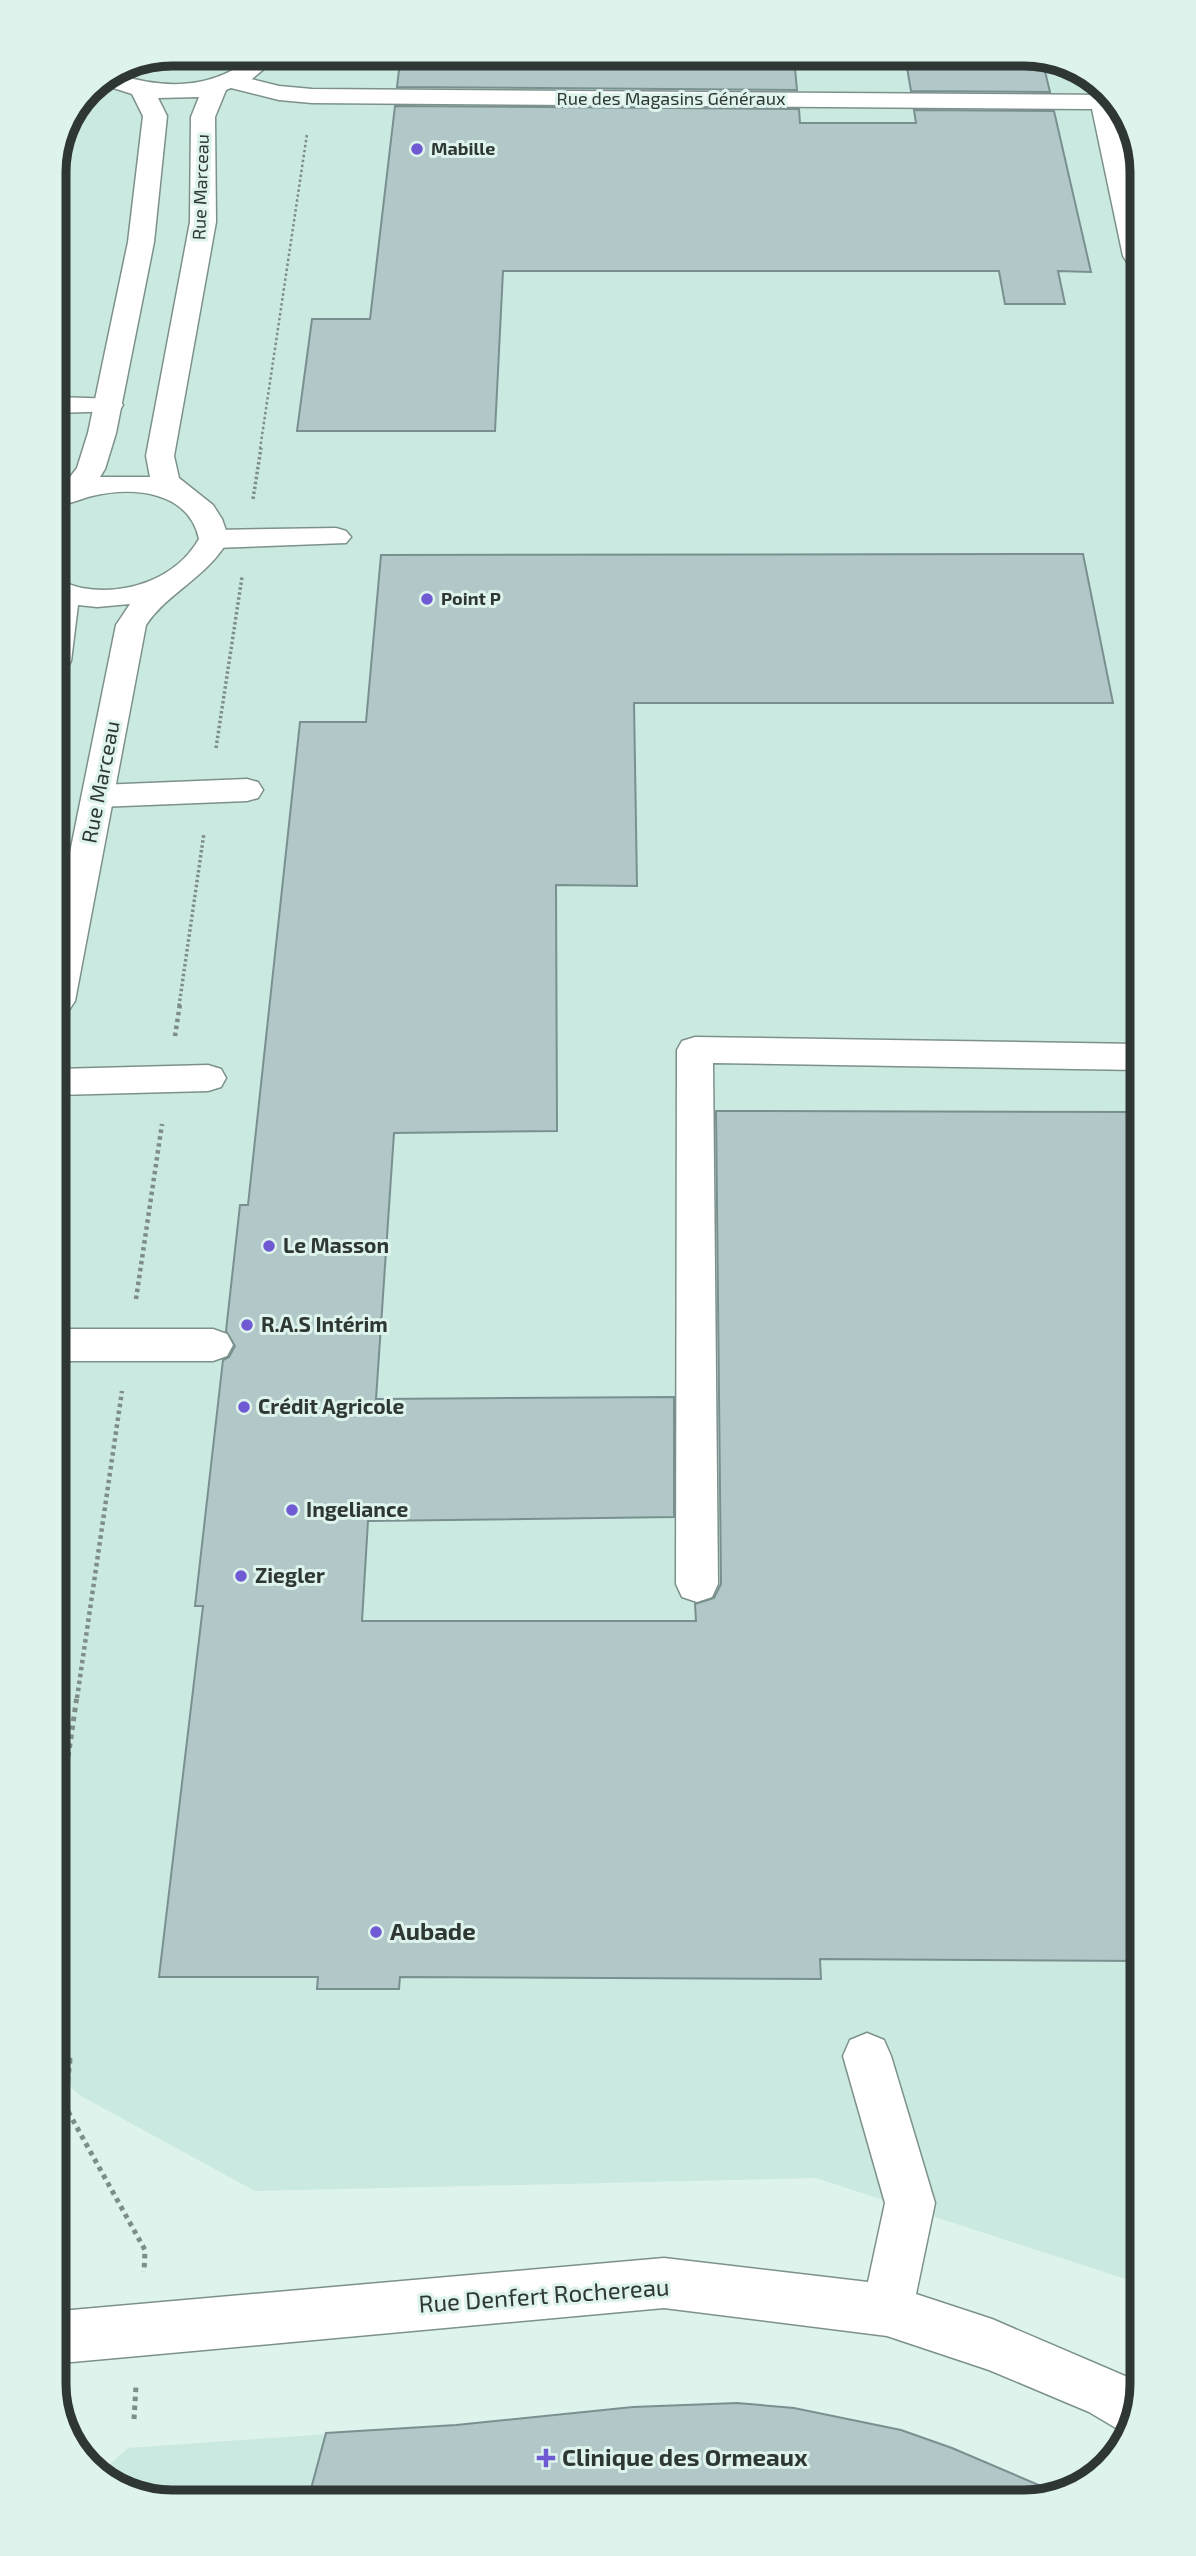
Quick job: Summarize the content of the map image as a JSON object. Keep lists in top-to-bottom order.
{
  "streets": {
    "main road": ["Rue des Magasins Généraux", "Rue Marceau", "Rue Denfert Rochereau"]
  },
  "crossings": [
    ["Rue des Magasins Généraux", "Rue Marceau"]
  ],
  "places": {
    "other": [
      "Mabille",
      "Point P",
      "Le Masson",
      "R.A.S Intérim",
      "Crédit Agricole",
      "Ingeliance",
      "Ziegler",
      "Aubade"
    ],
    "health": ["Clinique des Ormeaux"]
  }
}
